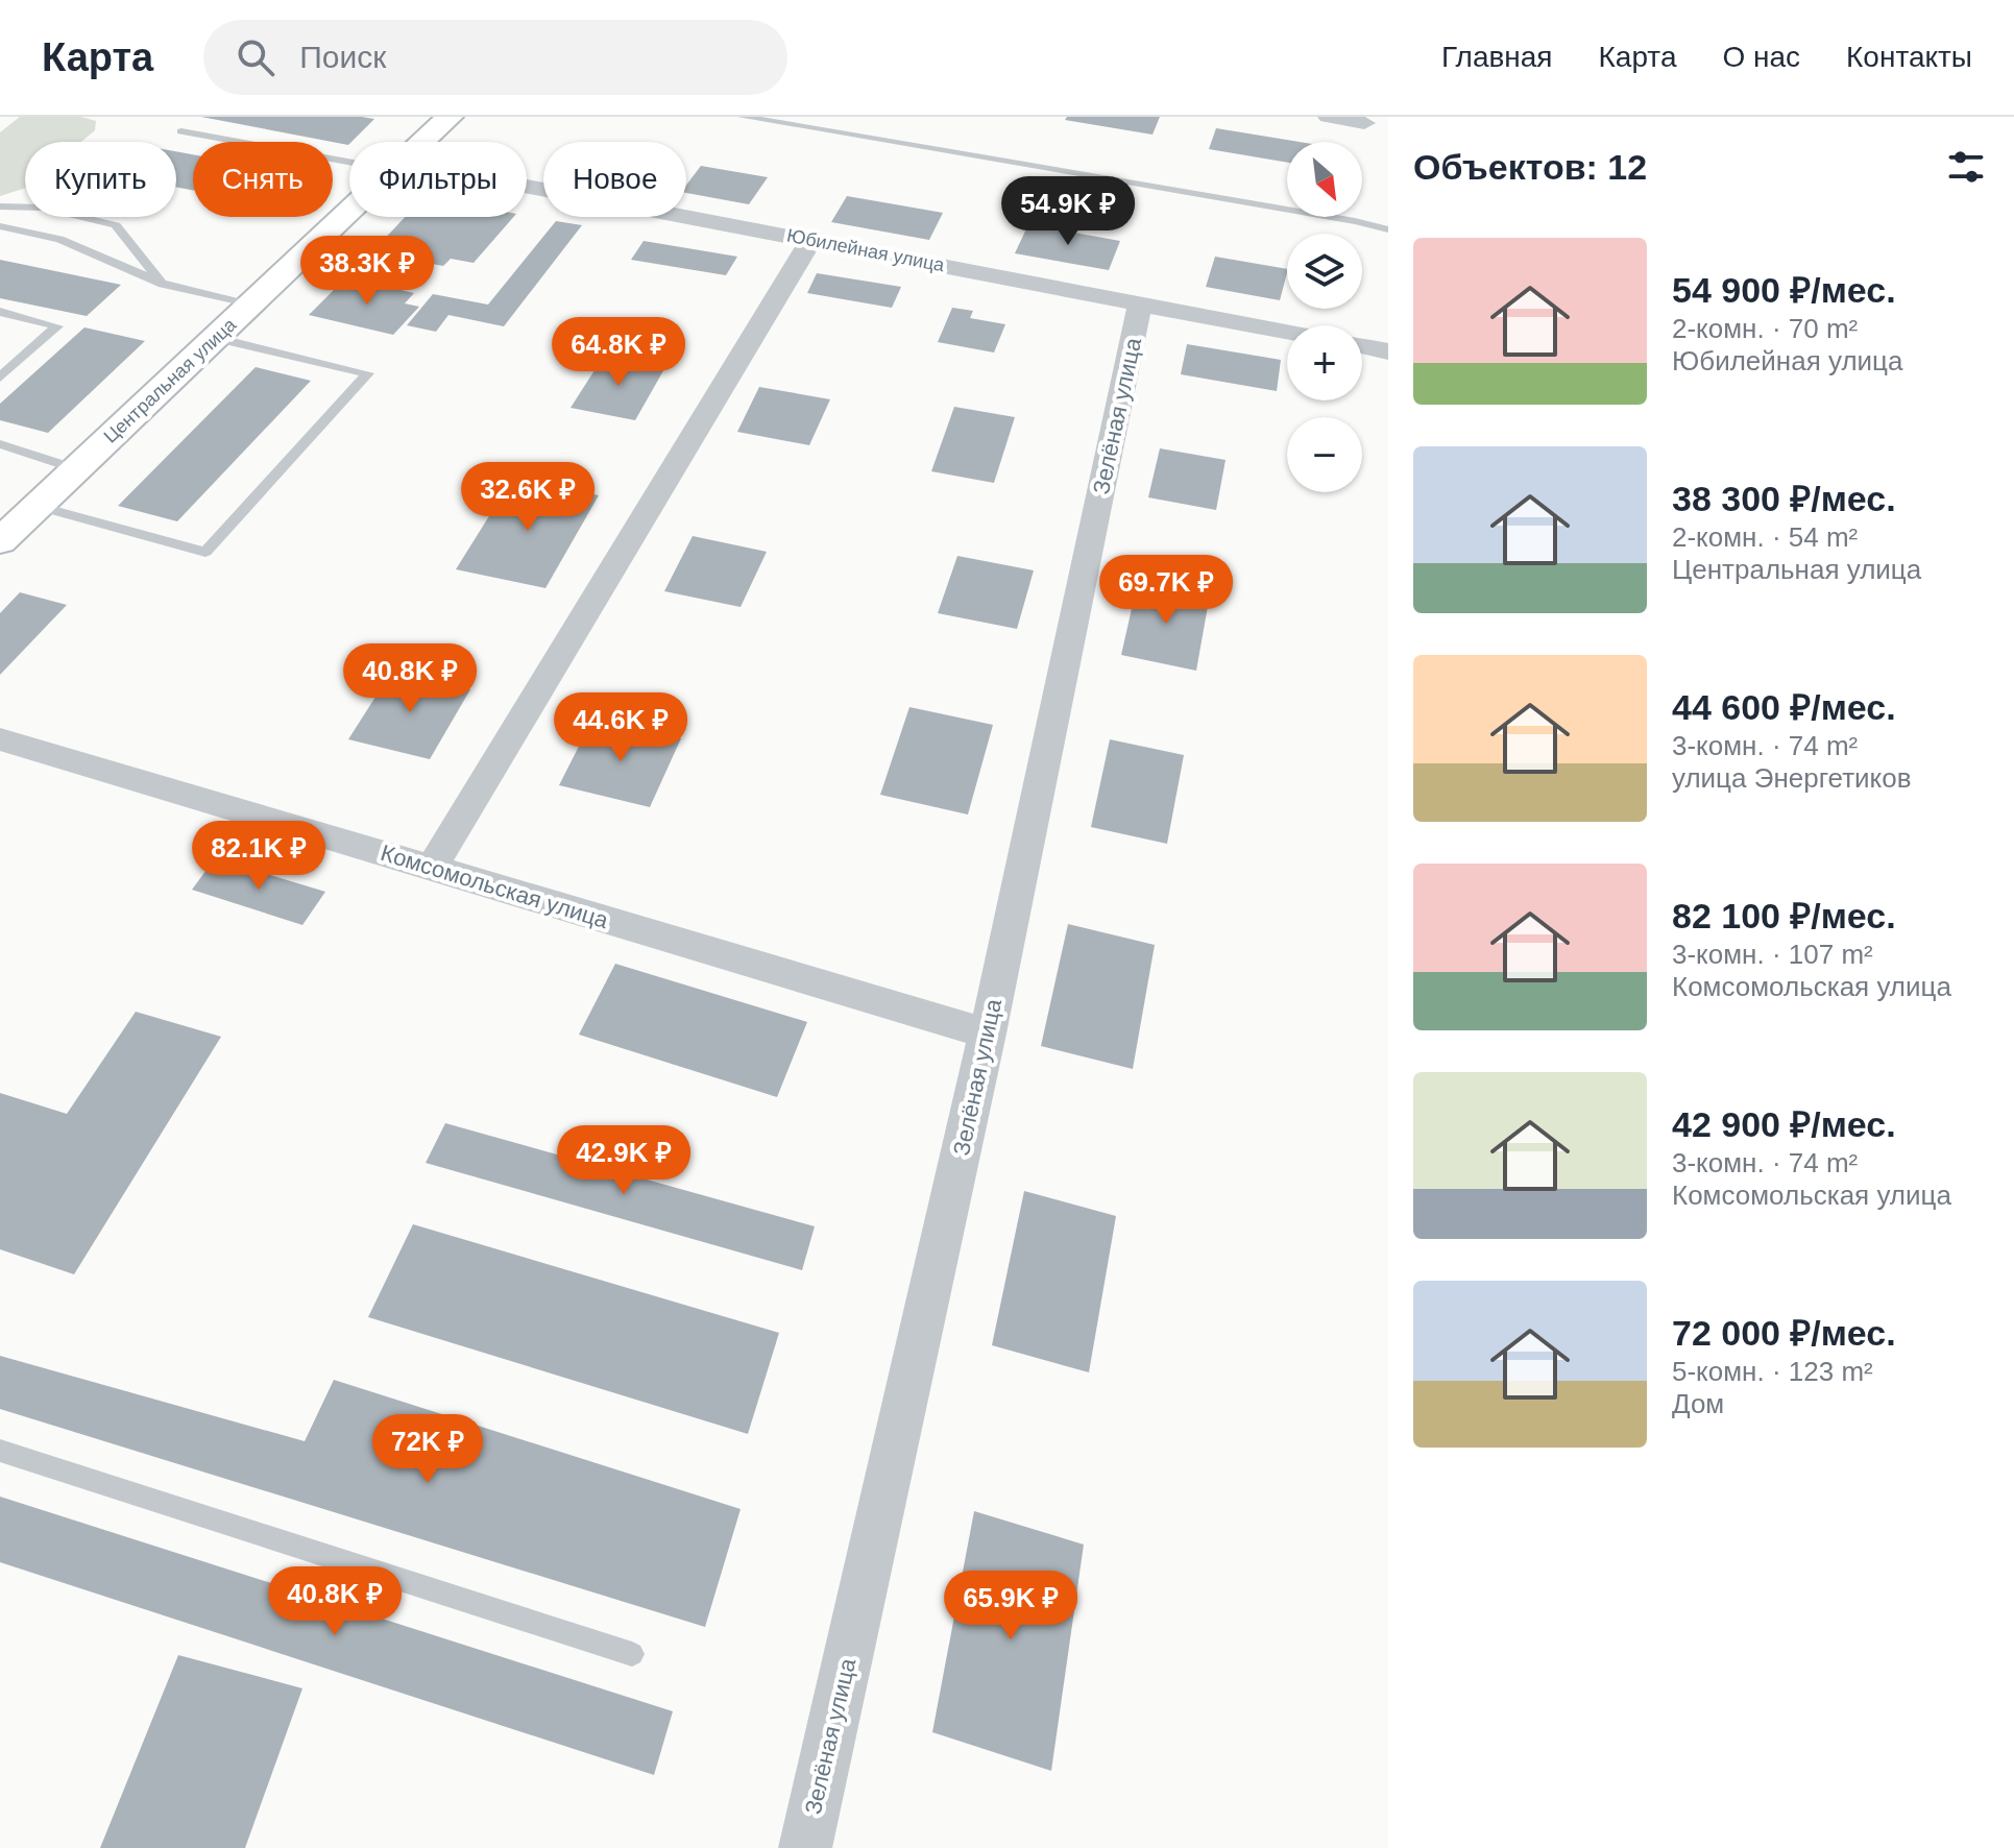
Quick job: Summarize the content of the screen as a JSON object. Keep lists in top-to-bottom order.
{
  "streets": {
    "street": [
      "Юбилейная улица",
      "Центральная улица",
      "Зелёная улица",
      "Комсомольская улица"
    ]
  },
  "crossings": [
    ["Юбилейная улица", "Зелёная улица"],
    ["Зелёная улица", "Комсомольская улица"]
  ],
  "north": "bottom right",
  "page": {
    "header": "Карта",
    "search": "Поиск",
    "nav": [
      "Главная",
      "Карта",
      "О нас",
      "Контакты"
    ],
    "heading": "Объектов: 12",
    "map_buttons": ["+", "−"],
    "chip": [
      "Купить",
      "Снять",
      "Фильтры",
      "Новое"
    ],
    "price": [
      "54.9K ₽",
      "38.3K ₽",
      "64.8K ₽",
      "32.6K ₽",
      "69.7K ₽",
      "40.8K ₽",
      "44.6K ₽",
      "82.1K ₽",
      "42.9K ₽",
      "72K ₽",
      "40.8K ₽",
      "65.9K ₽"
    ],
    "list": [
      {
        "name": "54 900 ₽/мес.",
        "note": "2-комн. · 70 m² · Юбилейная улица"
      },
      {
        "name": "38 300 ₽/мес.",
        "note": "2-комн. · 54 m² · Центральная улица"
      },
      {
        "name": "44 600 ₽/мес.",
        "note": "3-комн. · 74 m² · улица Энергетиков"
      },
      {
        "name": "82 100 ₽/мес.",
        "note": "3-комн. · 107 m² · Комсомольская улица"
      },
      {
        "name": "42 900 ₽/мес.",
        "note": "3-комн. · 74 m² · Комсомольская улица"
      },
      {
        "name": "72 000 ₽/мес.",
        "note": "5-комн. · 123 m² · Дом"
      }
    ]
  }
}
